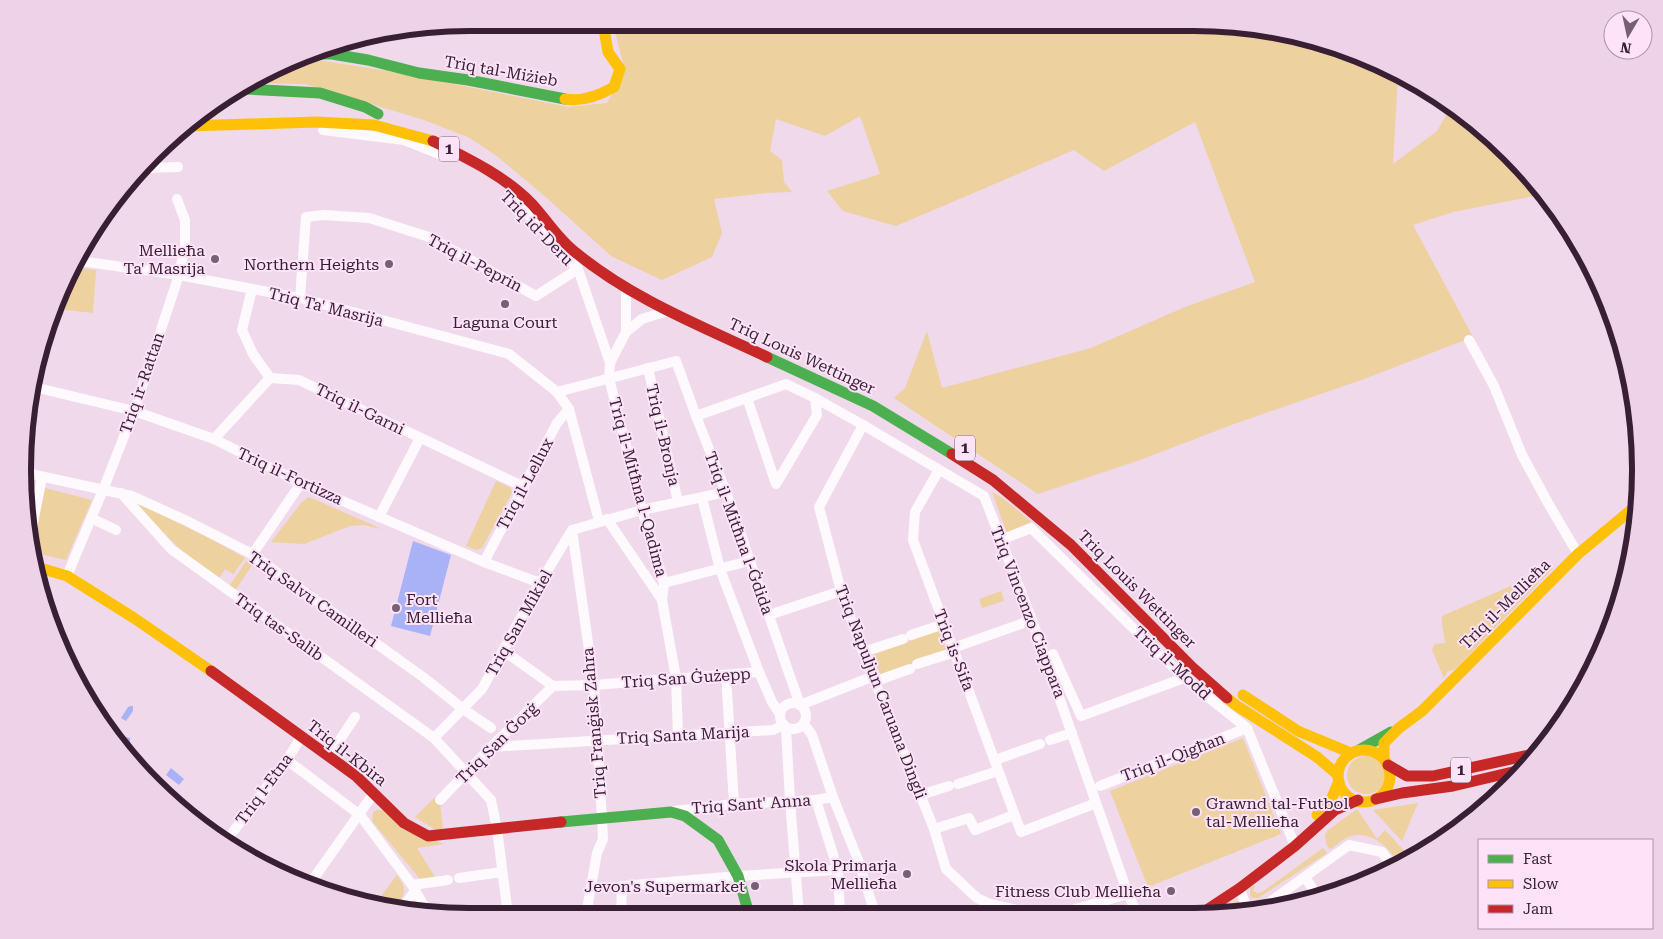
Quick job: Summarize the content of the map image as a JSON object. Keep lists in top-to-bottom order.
{
  "streets": {
    "main road": [
      "Triq tal-Miżieb",
      "1",
      "Triq Louis Wettinger",
      "Triq il-Mellieħa",
      "Triq il-Kbira"
    ],
    "street": [
      "Triq id-Deru",
      "Triq il-Peprin",
      "Triq Ta' Masrija",
      "Triq ir-Rattan",
      "Triq il-Garni",
      "Triq il-Bronja",
      "Triq il-Fortizza",
      "Triq il-Lellux",
      "Triq il-Mitħna l-Qadima",
      "Triq il-Mitħna l-Ġdida",
      "Triq Salvu Camilleri",
      "Triq Vincenzo Ciappara",
      "Triq San Mikiel",
      "Triq tas-Salib",
      "Triq is-Sifa",
      "Triq il-Modd",
      "Triq San Ġużepp",
      "Triq Napuljun Caruana Dingli",
      "Triq Franġisk Zahra",
      "Triq Santa Marija",
      "Triq San Ġorġ",
      "Triq il-Qigħan",
      "Triq l-Etna",
      "Triq Sant' Anna"
    ]
  },
  "crossings": [
    ["1", "Triq Louis Wettinger"],
    ["1", "Triq il-Mellieħa"],
    ["Triq id-Deru", "Triq il-Peprin"],
    ["Triq id-Deru", "Triq Louis Wettinger"],
    ["Triq id-Deru", "Triq il-Mitħna l-Qadima"],
    ["Triq il-Peprin", "Triq Ta' Masrija"],
    ["Triq Ta' Masrija", "Triq ir-Rattan"],
    ["Triq Ta' Masrija", "Triq il-Lellux"],
    ["Triq Louis Wettinger", "Triq il-Mitħna l-Qadima"],
    ["Triq Louis Wettinger", "Triq il-Mellieħa"],
    ["Triq ir-Rattan", "Triq il-Fortizza"],
    ["Triq ir-Rattan", "Triq il-Kbira"],
    ["Triq il-Garni", "Triq il-Lellux"],
    ["Triq il-Bronja", "Triq il-Mitħna l-Ġdida"],
    ["Triq il-Fortizza", "Triq il-Lellux"],
    ["Triq il-Fortizza", "Triq San Mikiel"],
    ["Triq il-Mitħna l-Qadima", "Triq San Ġużepp"],
    ["Triq il-Mitħna l-Qadima", "Triq Santa Marija"],
    ["Triq il-Mitħna l-Ġdida", "Triq Vincenzo Ciappara"],
    ["Triq il-Mitħna l-Ġdida", "Triq Santa Marija"],
    ["Triq Salvu Camilleri", "Triq San Mikiel"],
    ["Triq Salvu Camilleri", "Triq tas-Salib"],
    ["Triq Vincenzo Ciappara", "Triq is-Sifa"],
    ["Triq Vincenzo Ciappara", "Triq il-Modd"],
    ["Triq Vincenzo Ciappara", "Triq Napuljun Caruana Dingli"],
    ["Triq San Mikiel", "Triq tas-Salib"],
    ["Triq San Mikiel", "Triq Franġisk Zahra"],
    ["Triq tas-Salib", "Triq San Ġorġ"],
    ["Triq tas-Salib", "Triq il-Kbira"],
    ["Triq il-Modd", "Triq il-Qigħan"],
    ["Triq San Ġużepp", "Triq Franġisk Zahra"],
    ["Triq San Ġużepp", "Triq San Ġorġ"],
    ["Triq Franġisk Zahra", "Triq Santa Marija"],
    ["Triq Franġisk Zahra", "Triq il-Kbira"],
    ["Triq Santa Marija", "Triq San Ġorġ"],
    ["Triq il-Kbira", "Triq l-Etna"],
    ["Triq il-Kbira", "Triq Sant' Anna"]
  ],
  "places": [
    "Mellieħa Ta' Masrija",
    "Northern Heights",
    "Laguna Court",
    "Fort Mellieħa",
    "Grawnd tal-Futbol tal-Mellieħa",
    "Skola Primarja Mellieħa",
    "Jevon's Supermarket",
    "Fitness Club Mellieħa"
  ],
  "legend": ["Fast", "Slow", "Jam"],
  "north": "bottom"
}
